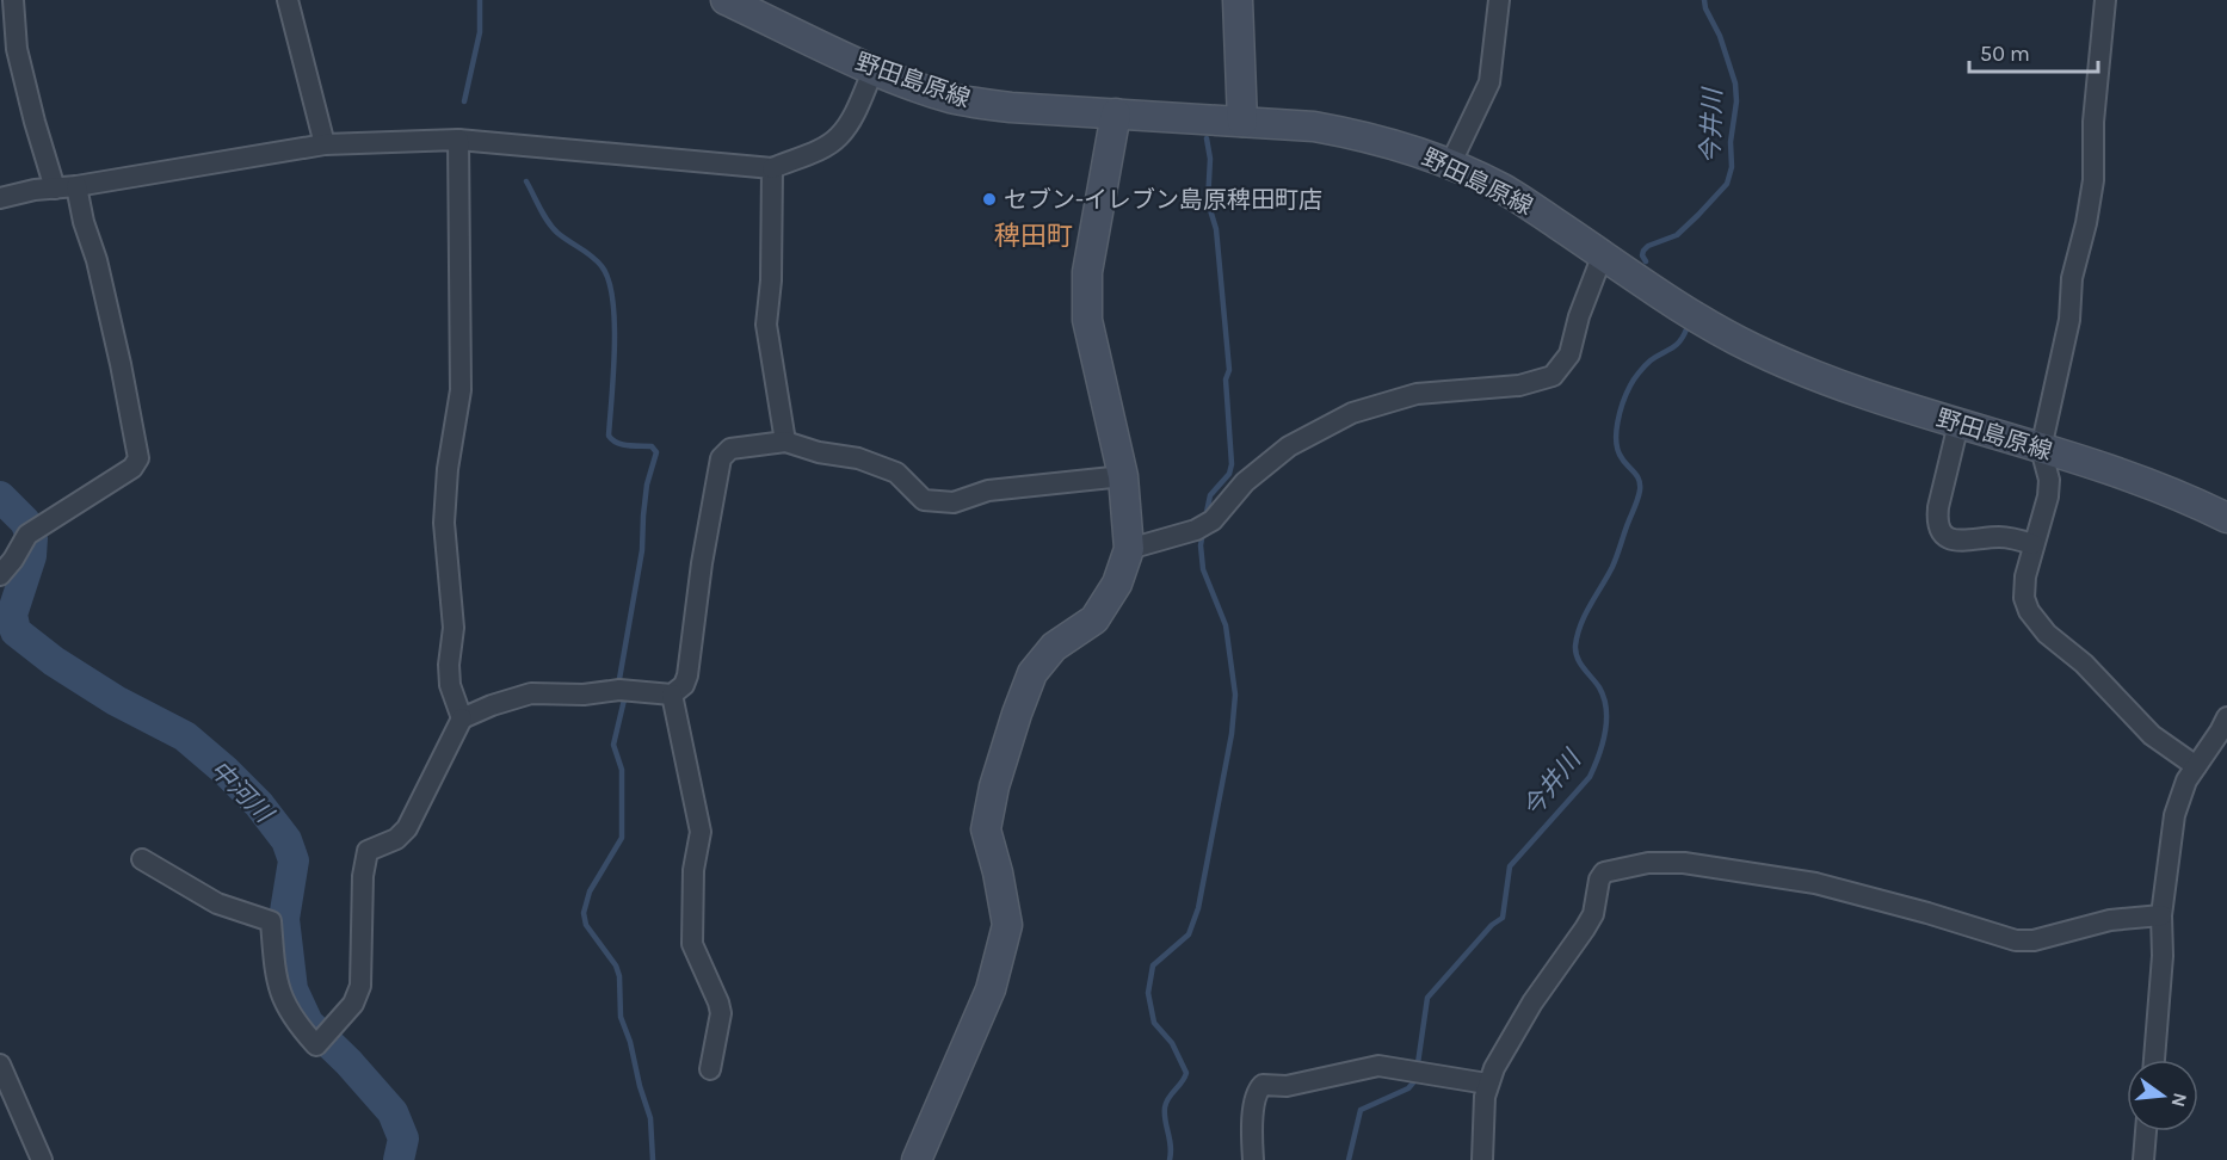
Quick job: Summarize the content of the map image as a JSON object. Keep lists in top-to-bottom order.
{
  "streets": {
    "main road": ["野田島原線"]
  },
  "districts": ["稗田町"],
  "water": ["今井川", "中河川"],
  "places": ["セブン-イレブン島原稗田町店"],
  "scale_bar": "50 m",
  "north": "right"
}
